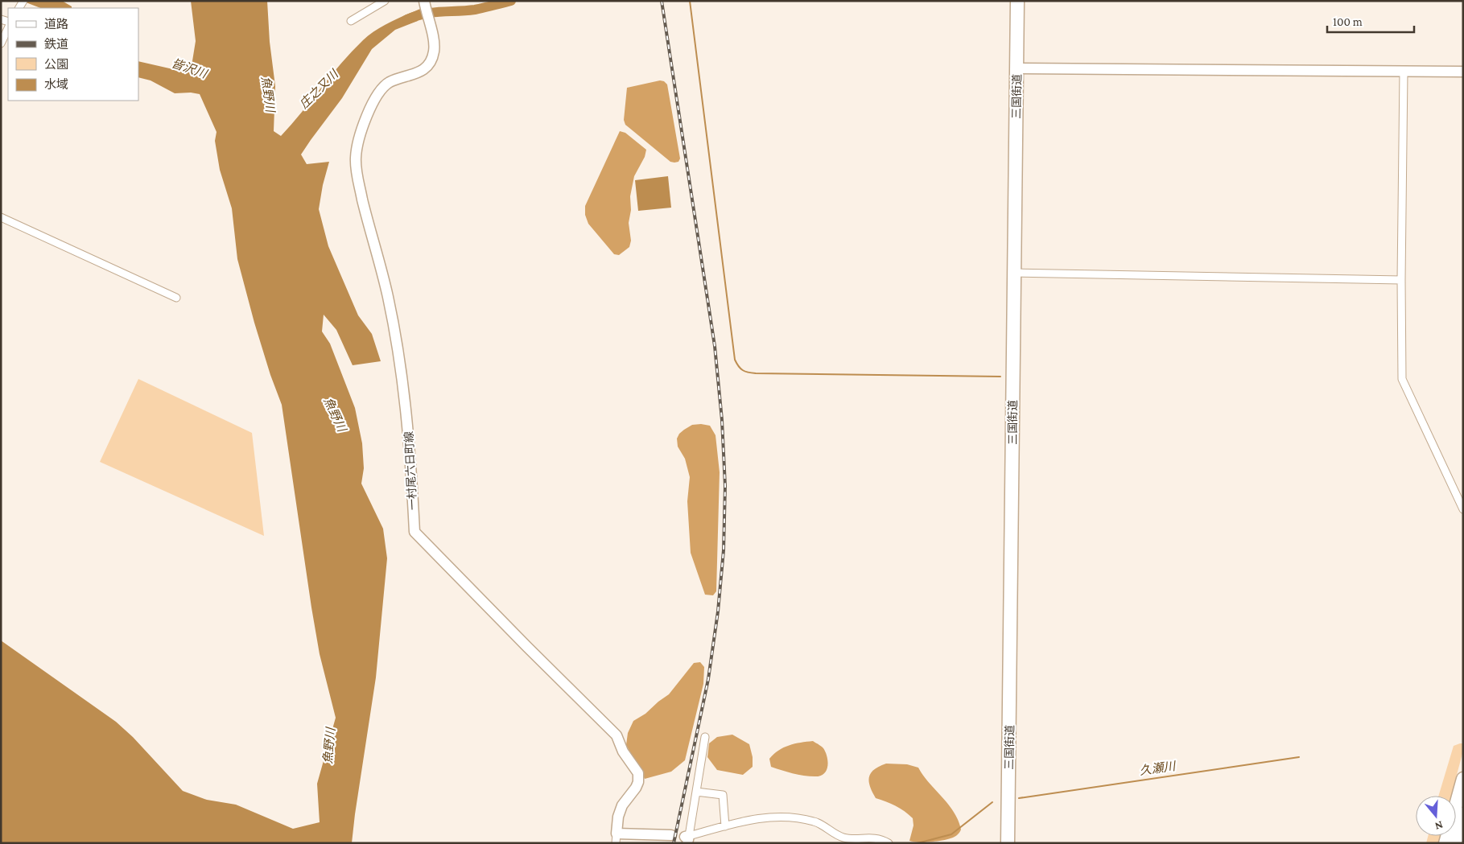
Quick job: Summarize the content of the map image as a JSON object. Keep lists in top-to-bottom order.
{
  "streets": {
    "highway": ["三国街道"],
    "main road": ["一村尾六日町線"]
  },
  "water": [
    "皆沢川",
    "庄之又川",
    "魚野川",
    "久瀬川"
  ],
  "legend": [
    "道路",
    "鉄道",
    "公園",
    "水域"
  ],
  "scale_bar": "100 m",
  "north": "bottom"
}
